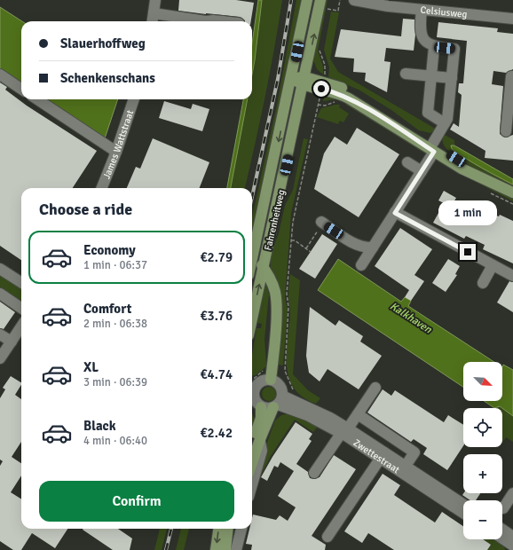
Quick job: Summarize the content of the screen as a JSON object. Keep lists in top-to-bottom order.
{
  "streets": {
    "main road": ["Fahrenheitweg"],
    "street": ["Celsiusweg", "James Wattstraat", "Zwettestraat"]
  },
  "water": ["Kalkhaven"],
  "north": "bottom right",
  "page": {
    "banner": ["Slauerhoffweg", "Schenkenschans"],
    "heading": "Choose a ride",
    "bubble": "1 min",
    "list": [
      {
        "name": "Economy",
        "note": "1 min · 06:37",
        "value": "€2.79"
      },
      {
        "name": "Comfort",
        "note": "2 min · 06:38",
        "value": "€3.76"
      },
      {
        "name": "XL",
        "note": "3 min · 06:39",
        "value": "€4.74"
      },
      {
        "name": "Black",
        "note": "4 min · 06:40",
        "value": "€2.42"
      }
    ],
    "map_buttons": ["+", "−"],
    "buttons": "Confirm"
  }
}
